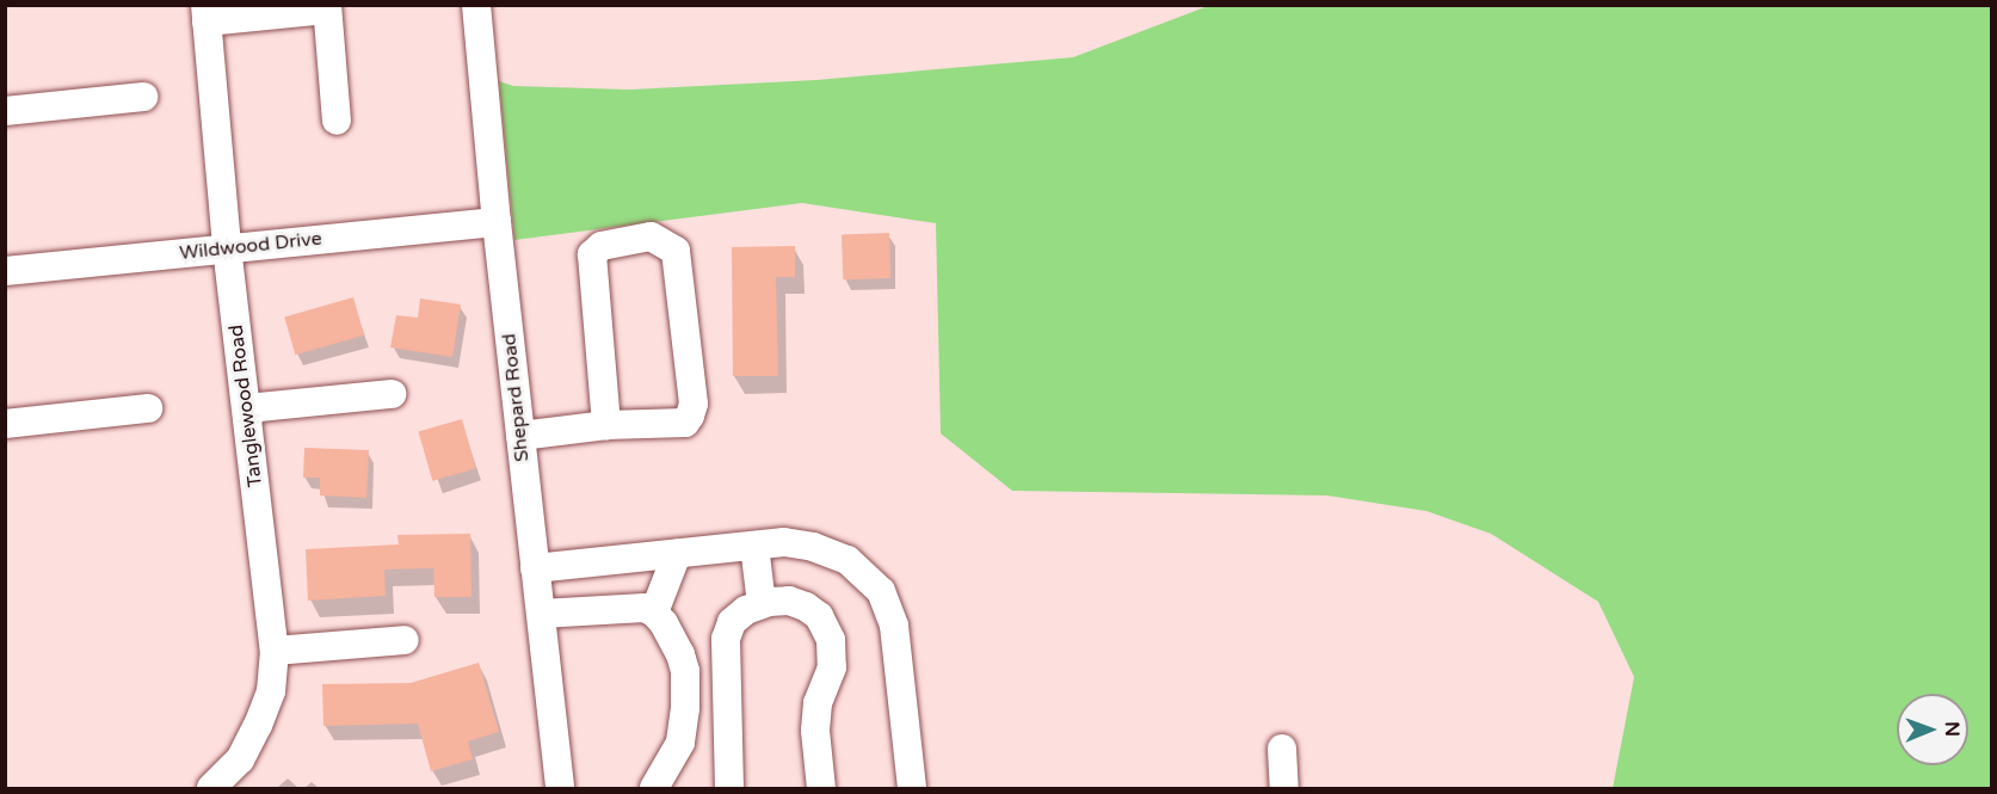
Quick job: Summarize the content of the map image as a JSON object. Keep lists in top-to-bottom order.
{
  "streets": {
    "street": ["Wildwood Drive", "Shepard Road", "Tanglewood Road"]
  },
  "crossings": [
    ["Wildwood Drive", "Shepard Road"],
    ["Wildwood Drive", "Tanglewood Road"]
  ],
  "north": "right"
}
